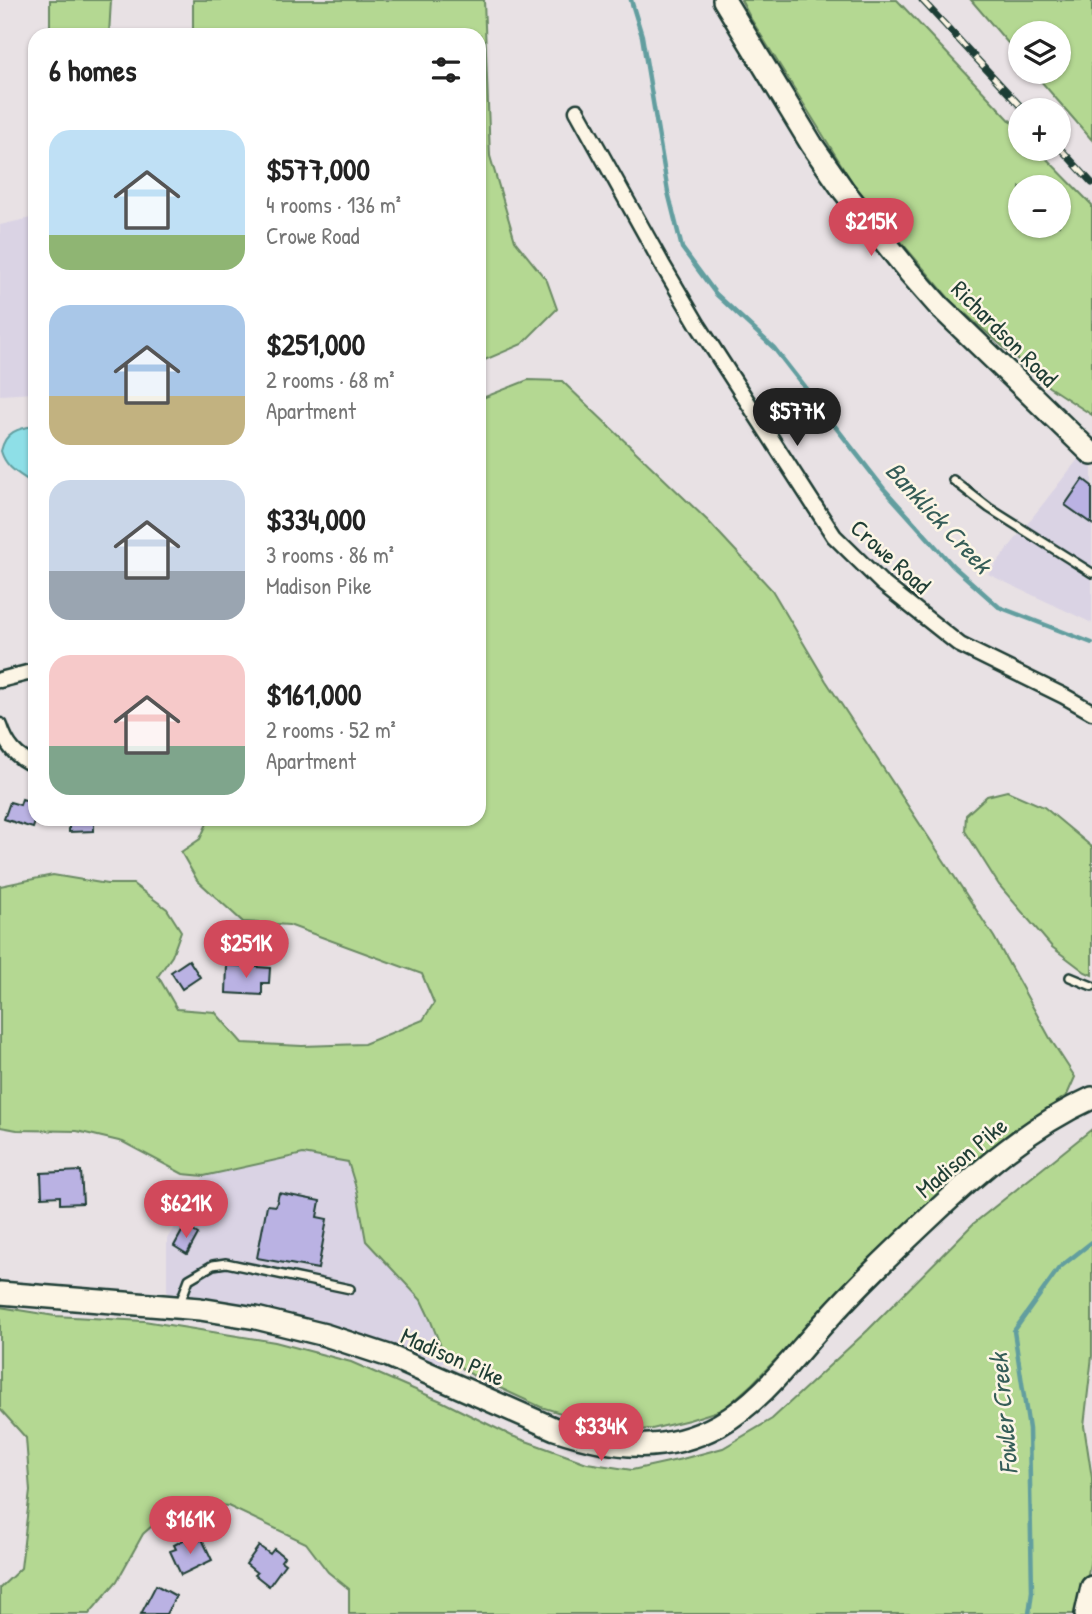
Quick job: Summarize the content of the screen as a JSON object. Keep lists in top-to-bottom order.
{
  "streets": {
    "street": ["Richardson Road", "Crowe Road", "Madison Pike"]
  },
  "water": ["Banklick Creek", "Fowler Creek"],
  "page": {
    "map_buttons": ["+", "−"],
    "heading": "6 homes",
    "list": [
      {
        "name": "$577,000",
        "note": "4 rooms · 136 m² · Crowe Road"
      },
      {
        "name": "$251,000",
        "note": "2 rooms · 68 m² · Apartment"
      },
      {
        "name": "$334,000",
        "note": "3 rooms · 86 m² · Madison Pike"
      },
      {
        "name": "$161,000",
        "note": "2 rooms · 52 m² · Apartment"
      }
    ],
    "price": [
      "$215K",
      "$577K",
      "$251K",
      "$621K",
      "$334K",
      "$161K"
    ]
  }
}
